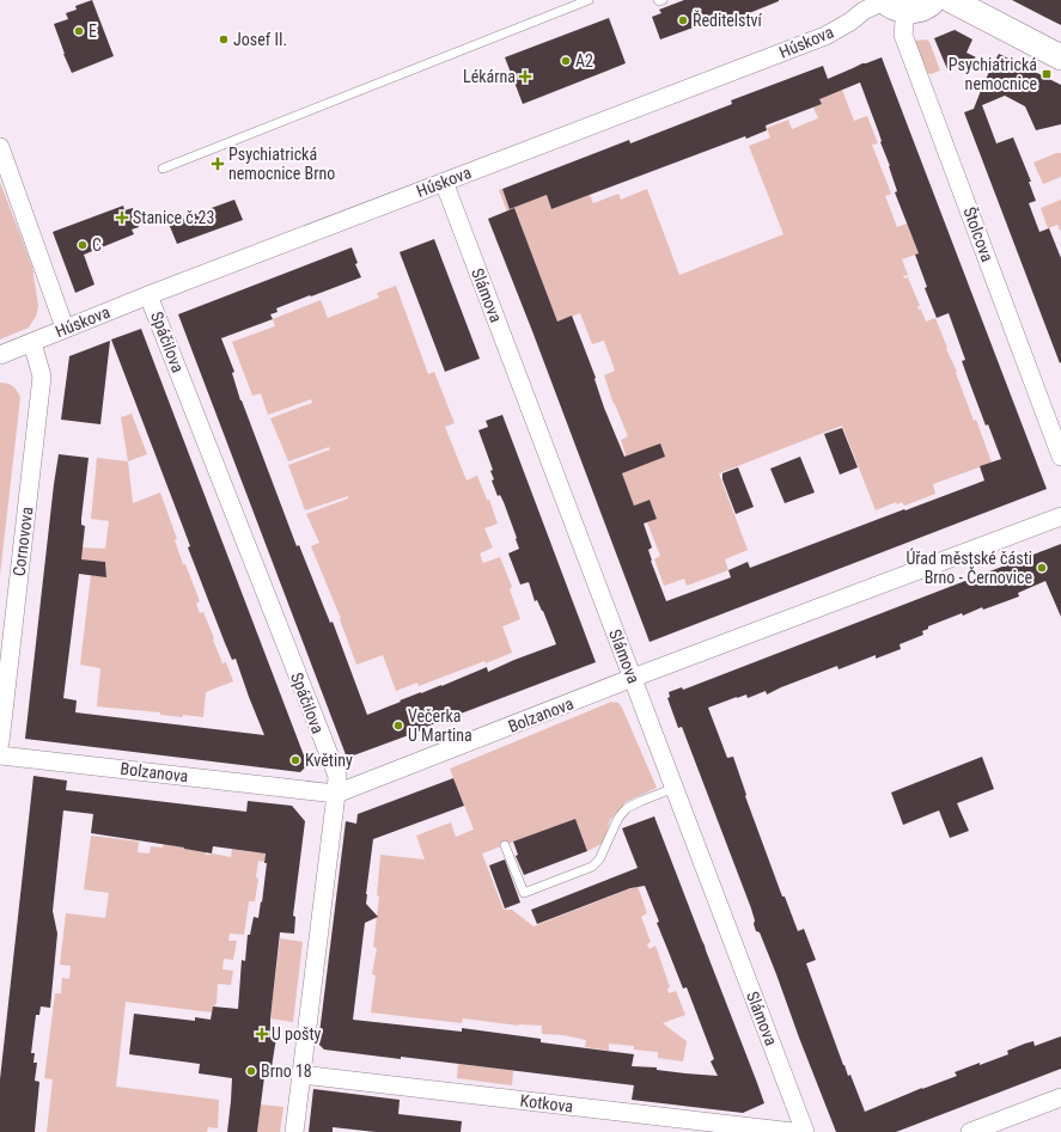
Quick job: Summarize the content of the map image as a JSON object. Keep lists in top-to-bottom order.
{
  "streets": {
    "street": [
      "Húskova",
      "Štolcova",
      "Slámova",
      "Spáčilova",
      "Cornovova",
      "Bolzanova",
      "Kotkova"
    ]
  },
  "crossings": [
    ["Húskova", "Štolcova"],
    ["Húskova", "Slámova"],
    ["Húskova", "Spáčilova"],
    ["Húskova", "Cornovova"],
    ["Slámova", "Bolzanova"],
    ["Spáčilova", "Bolzanova"],
    ["Spáčilova", "Kotkova"]
  ],
  "places": {
    "other": [
      "Ředitelství",
      "E",
      "Josef II.",
      "A2",
      "C",
      "Úřad městské části Brno - Černovice",
      "Večerka U Martina",
      "Květiny",
      "Brno 18"
    ],
    "transit": ["Psychiatrická nemocnice"],
    "health": [
      "Lékárna",
      "Psychiatrická nemocnice Brno",
      "Stanice č.23",
      "U pošty"
    ]
  }
}
